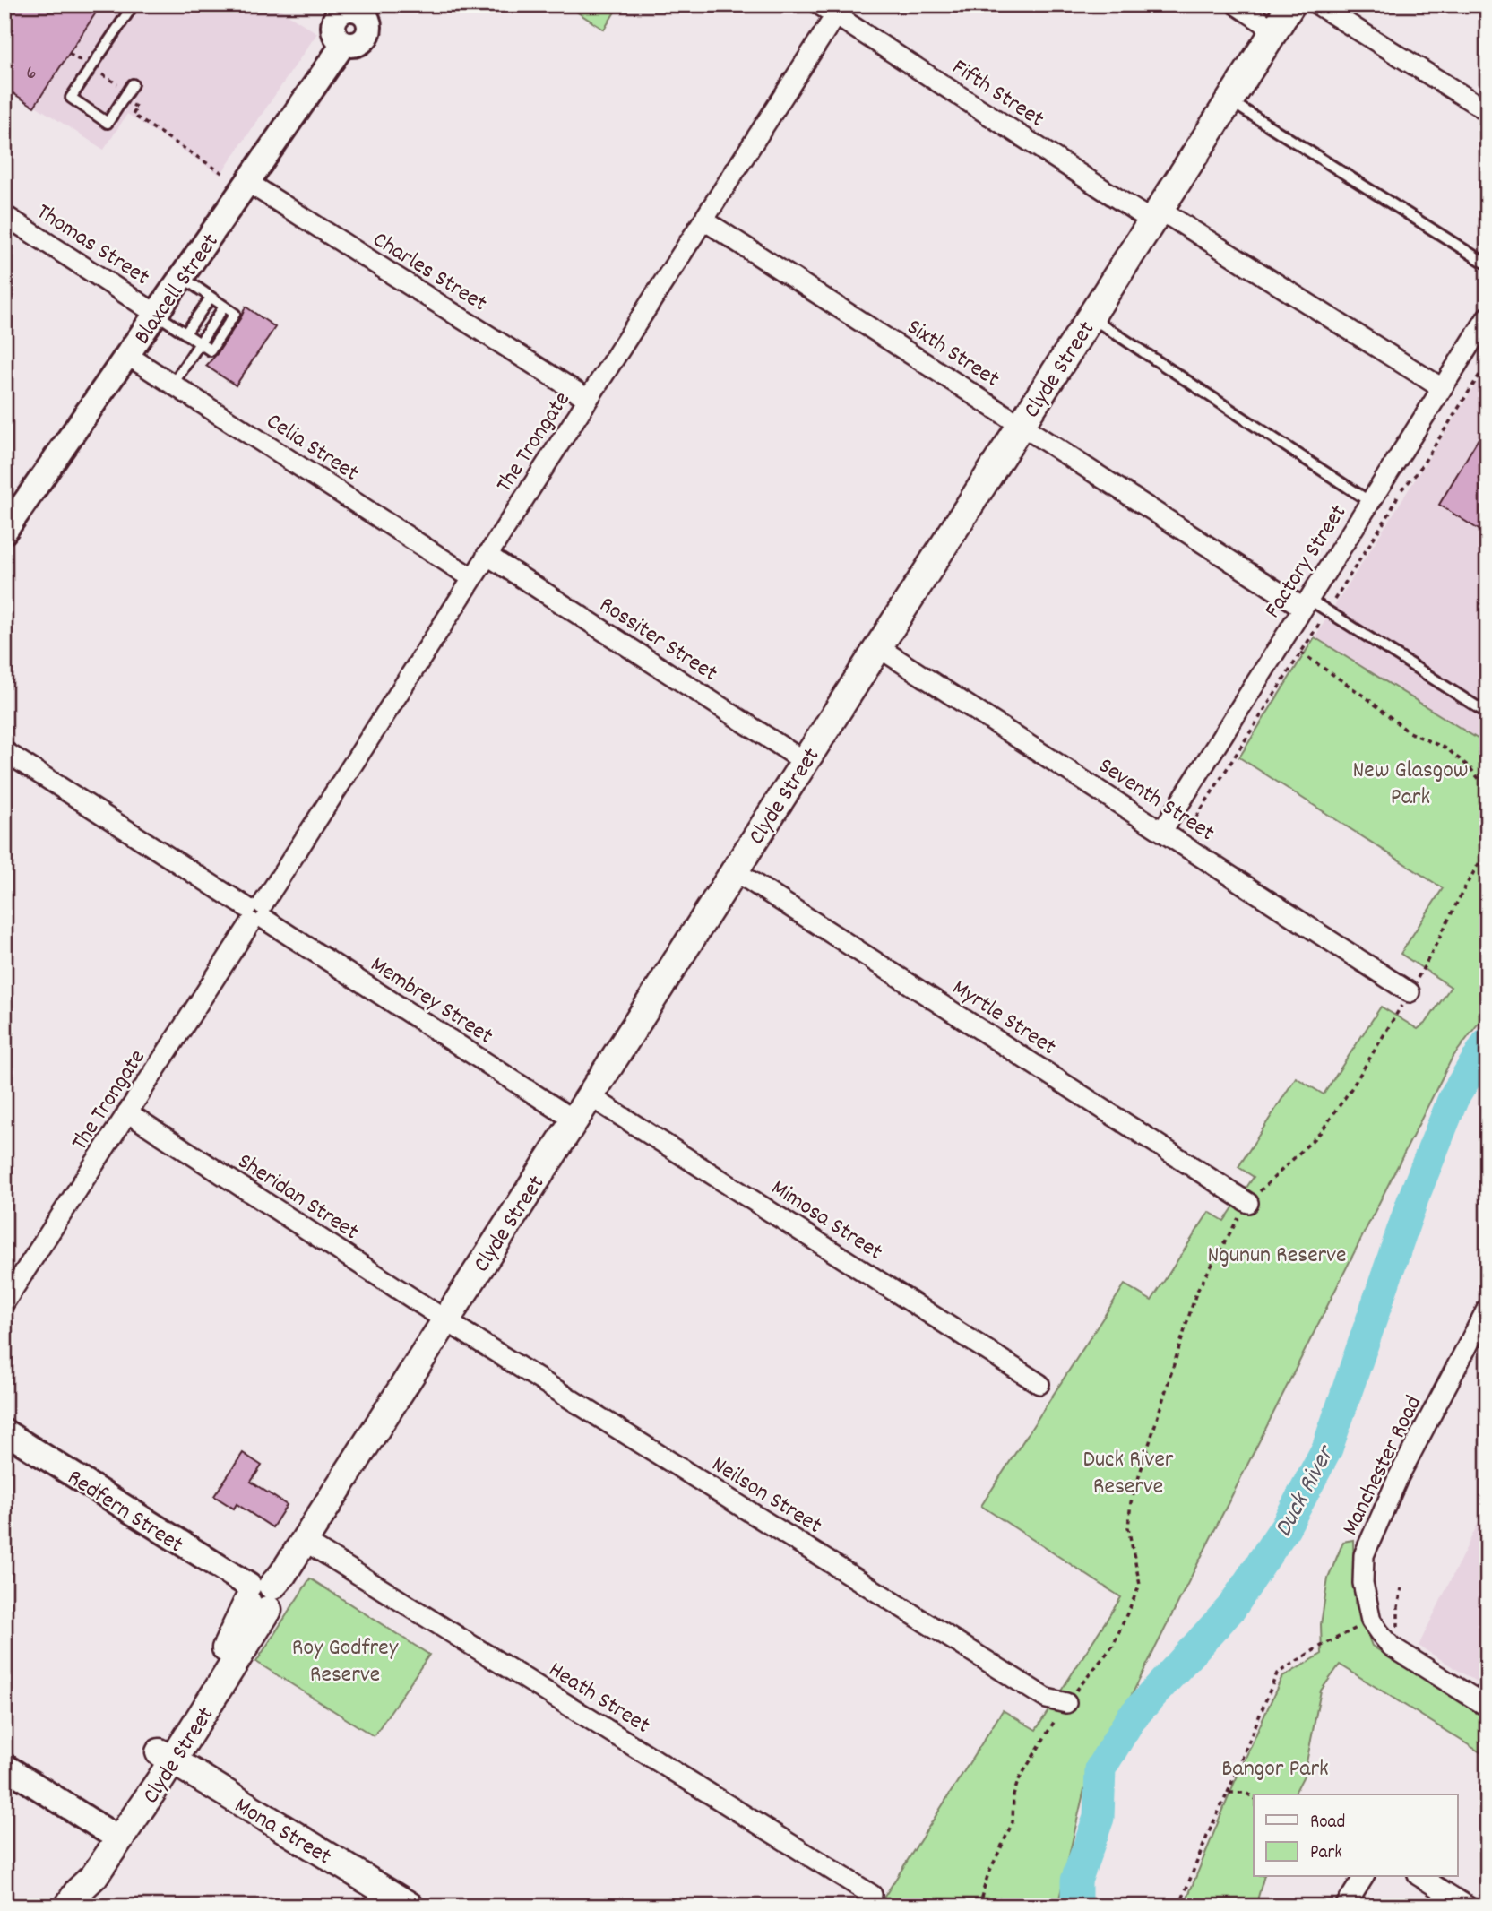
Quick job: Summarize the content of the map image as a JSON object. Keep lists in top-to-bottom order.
{
  "streets": {
    "main road": ["Clyde Street", "Mona Street"],
    "street": [
      "Fifth Street",
      "Thomas Street",
      "Charles Street",
      "Blaxcell Street",
      "Sixth Street",
      "The Trongate",
      "Celia Street",
      "Factory Street",
      "Rossiter Street",
      "Seventh Street",
      "Membrey Street",
      "Myrtle Street",
      "Sheridan Street",
      "Mimosa Street",
      "Manchester Road",
      "Neilson Street",
      "Redfern Street",
      "Heath Street"
    ]
  },
  "crossings": [
    ["Fifth Street", "Clyde Street"],
    ["Fifth Street", "The Trongate"],
    ["Fifth Street", "Factory Street"],
    ["Thomas Street", "Blaxcell Street"],
    ["Charles Street", "Blaxcell Street"],
    ["Charles Street", "The Trongate"],
    ["Blaxcell Street", "Celia Street"],
    ["Sixth Street", "Clyde Street"],
    ["Sixth Street", "The Trongate"],
    ["Sixth Street", "Factory Street"],
    ["Clyde Street", "Rossiter Street"],
    ["Clyde Street", "Seventh Street"],
    ["Clyde Street", "Membrey Street"],
    ["Clyde Street", "Myrtle Street"],
    ["Clyde Street", "Sheridan Street"],
    ["Clyde Street", "Mimosa Street"],
    ["Clyde Street", "Neilson Street"],
    ["Clyde Street", "Redfern Street"],
    ["Clyde Street", "Heath Street"],
    ["Clyde Street", "Mona Street"],
    ["The Trongate", "Celia Street"],
    ["The Trongate", "Rossiter Street"],
    ["The Trongate", "Membrey Street"],
    ["The Trongate", "Sheridan Street"],
    ["Factory Street", "Seventh Street"],
    ["Sheridan Street", "Neilson Street"]
  ],
  "water": ["Duck River"],
  "parks": [
    "New Glasgow Park",
    "Ngunun Reserve",
    "Duck River Reserve",
    "Roy Godfrey Reserve",
    "Bangor Park"
  ],
  "house_numbers": ["6"],
  "legend": ["Road", "Park"]
}
